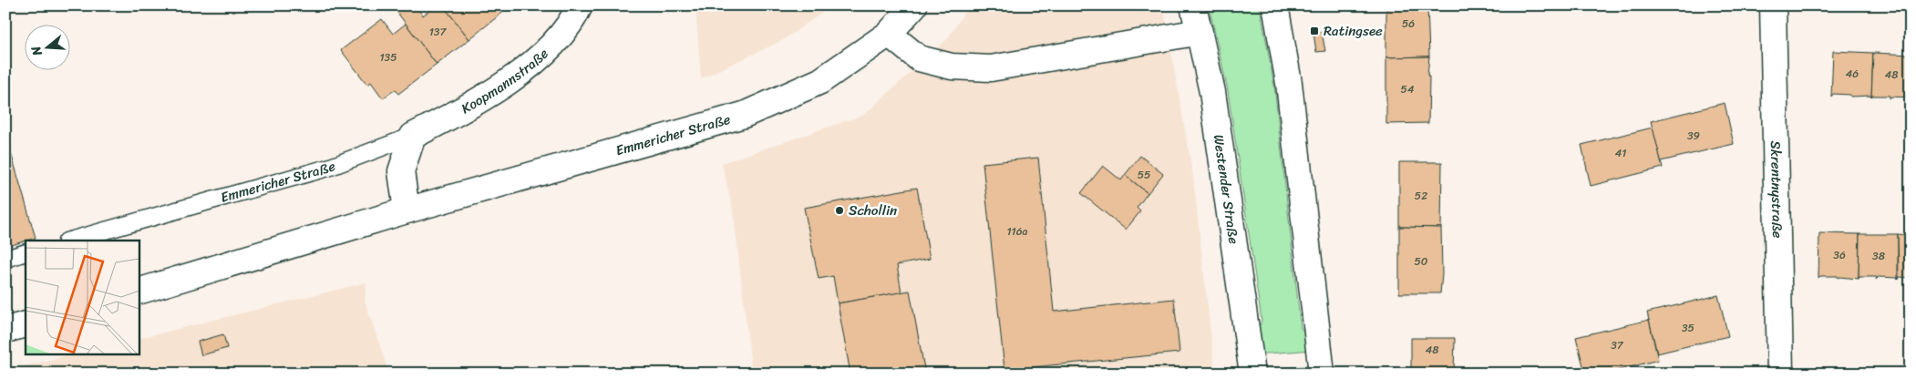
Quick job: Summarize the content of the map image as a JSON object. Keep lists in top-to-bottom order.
{
  "streets": {
    "main road": [
      "Koopmannstraße",
      "Emmericher Straße",
      "Westender Straße",
      "Skrentnystraße"
    ]
  },
  "crossings": [
    ["Koopmannstraße", "Emmericher Straße"]
  ],
  "places": {
    "transit": ["Ratingsee"],
    "other": ["Schollin"]
  },
  "house_numbers": [
    "56",
    "137",
    "135",
    "46",
    "48",
    "54",
    "39",
    "41",
    "55",
    "52",
    "116a",
    "36",
    "38",
    "50",
    "35",
    "37",
    "48"
  ],
  "north": "left"
}
